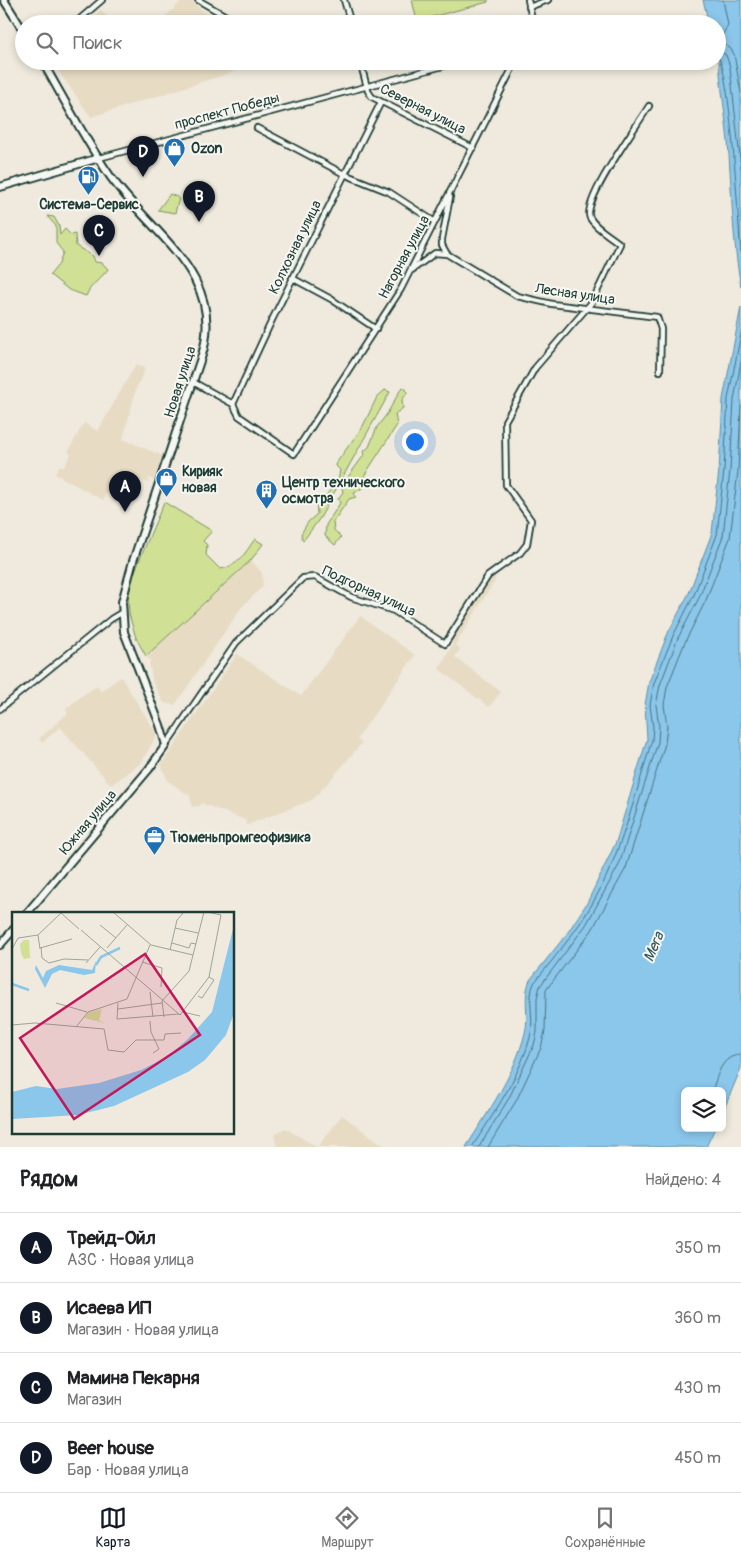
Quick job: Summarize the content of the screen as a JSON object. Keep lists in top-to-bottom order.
{
  "streets": {
    "street": [
      "Северная улица",
      "проспект Победы",
      "Колхозная улица",
      "Нагорная улица",
      "Лесная улица",
      "Новая улица",
      "Подгорная улица",
      "Южная улица"
    ]
  },
  "crossings": [
    ["Северная улица", "проспект Победы"],
    ["Северная улица", "Колхозная улица"],
    ["Северная улица", "Нагорная улица"],
    ["проспект Победы", "Новая улица"],
    ["Колхозная улица", "Нагорная улица"],
    ["Лесная улица", "Подгорная улица"],
    ["Новая улица", "Подгорная улица"],
    ["Новая улица", "Южная улица"],
    ["Подгорная улица", "Южная улица"]
  ],
  "water": ["Мега"],
  "places": {
    "shop": ["Ozon", "Кирияк новая"],
    "fuel station": ["Система-Сервис"],
    "building": ["Центр технического осмотра"],
    "office": ["Тюменьпромгеофизика"]
  },
  "page": {
    "search": "Поиск",
    "pins": [
      "D",
      "B",
      "C",
      "A"
    ],
    "heading": ["Рядом", "Найдено: 4"],
    "list": [
      {
        "mark": "A",
        "name": "Трейд-Ойл",
        "note": "АЗС · Новая улица",
        "value": "350 m"
      },
      {
        "mark": "B",
        "name": "Исаева ИП",
        "note": "Магазин · Новая улица",
        "value": "360 m"
      },
      {
        "mark": "C",
        "name": "Мамина Пекарня",
        "note": "Магазин",
        "value": "430 m"
      },
      {
        "mark": "D",
        "name": "Beer house",
        "note": "Бар · Новая улица",
        "value": "450 m"
      }
    ],
    "nav": ["Карта", "Маршрут", "Сохранённые"]
  }
}
